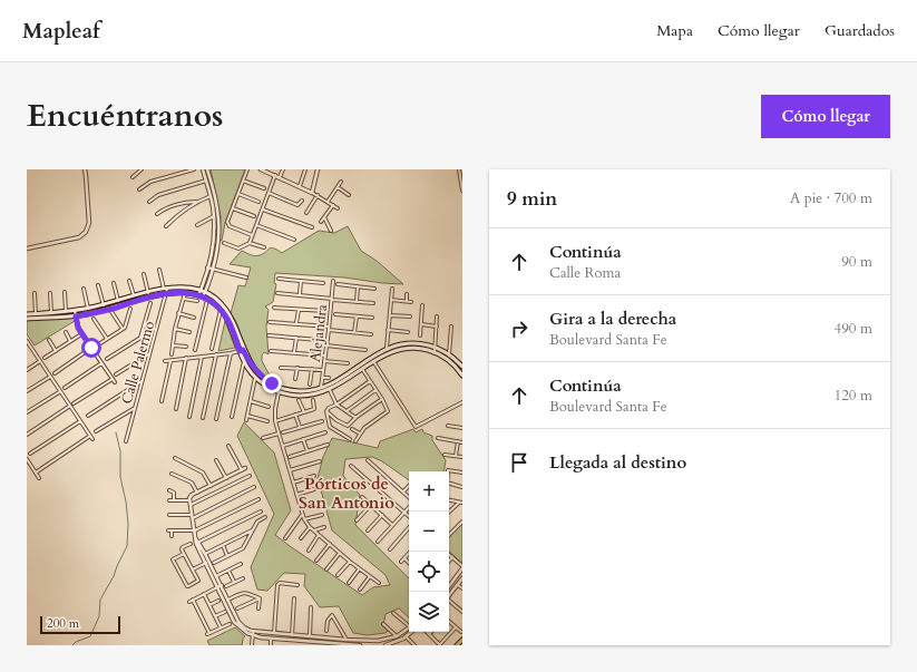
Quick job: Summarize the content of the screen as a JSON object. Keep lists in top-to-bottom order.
{
  "streets": {
    "street": ["Alejandra", "Calle Palermo"]
  },
  "districts": ["Pórticos de San Antonio"],
  "scale_bar": "200 m",
  "page": {
    "header": "Mapleaf",
    "nav": ["Mapa", "Cómo llegar", "Guardados"],
    "title": "Encuéntranos",
    "buttons": "Cómo llegar",
    "heading": ["9 min", "A pie · 700 m"],
    "list": [
      ["Continúa", "Calle Roma", "90 m"],
      ["Gira a la derecha", "Boulevard Santa Fe", "490 m"],
      ["Continúa", "Boulevard Santa Fe", "120 m"],
      "Llegada al destino"
    ],
    "map_buttons": ["+", "−"],
    "scale": "200 m"
  }
}
